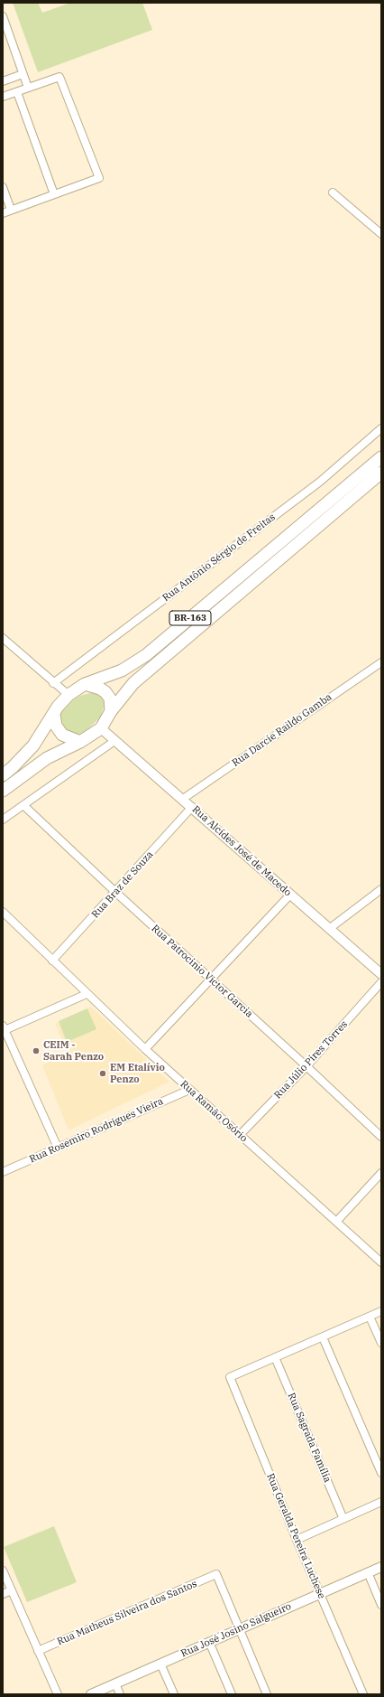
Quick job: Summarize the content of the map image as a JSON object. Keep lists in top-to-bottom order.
{
  "streets": {
    "highway": ["BR-163"],
    "street": [
      "Rua Antônio Sérgio de Freitas",
      "Rua Darcie Raildo Gamba",
      "Rua Alcídes José de Macedo",
      "Rua Braz de Souza",
      "Rua Patrocinio Victor Garcia",
      "Rua Júlio Pires Torres",
      "Rua Ramão Osório",
      "Rua Rosemiro Rodrigues Vieira",
      "Rua Sagrada Família",
      "Rua Geralda Pereira Luchese",
      "Rua Matheus Silveira dos Santos",
      "Rua José Josino Salgueiro"
    ]
  },
  "crossings": [
    ["BR-163", "Rua Alcídes José de Macedo"],
    ["Rua Darcie Raildo Gamba", "Rua Alcídes José de Macedo"],
    ["Rua Alcídes José de Macedo", "Rua Braz de Souza"],
    ["Rua Braz de Souza", "Rua Patrocinio Victor Garcia"],
    ["Rua Braz de Souza", "Rua Ramão Osório"],
    ["Rua Patrocinio Victor Garcia", "Rua Júlio Pires Torres"],
    ["Rua Júlio Pires Torres", "Rua Ramão Osório"],
    ["Rua Ramão Osório", "Rua Rosemiro Rodrigues Vieira"],
    ["Rua Sagrada Família", "Rua Geralda Pereira Luchese"],
    ["Rua Geralda Pereira Luchese", "Rua José Josino Salgueiro"],
    ["Rua Matheus Silveira dos Santos", "Rua José Josino Salgueiro"]
  ],
  "places": ["CEIM - Sarah Penzo", "EM Etalívio Penzo"]
}
